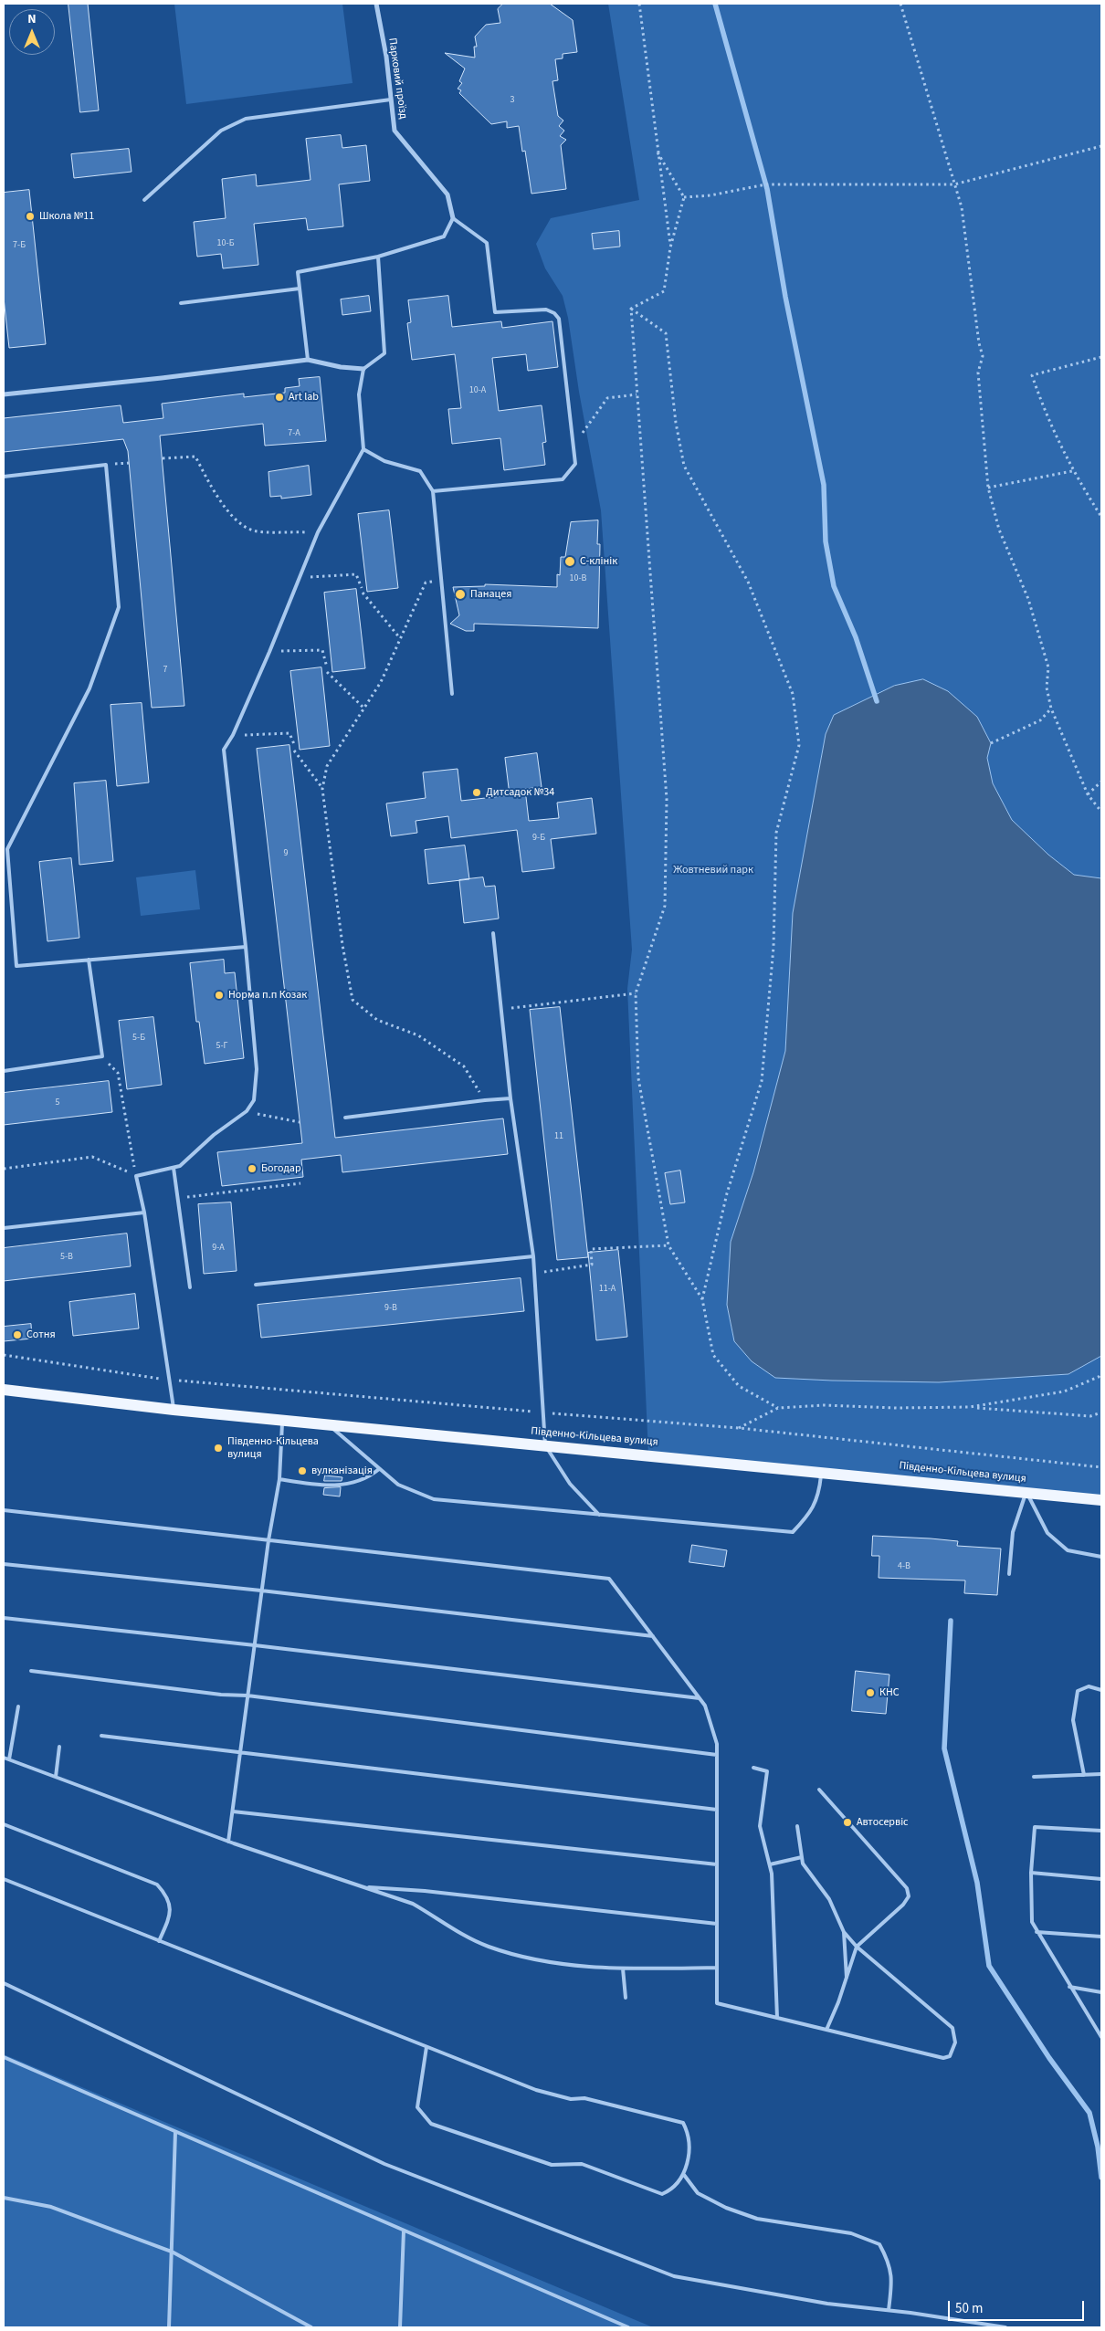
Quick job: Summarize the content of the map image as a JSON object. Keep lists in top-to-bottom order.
{
  "streets": {
    "main road": ["Південно-Кільцева вулиця"],
    "street": ["Парковий проїзд"]
  },
  "parks": ["Жовтневий парк"],
  "places": [
    "Школа №11",
    "Art lab",
    "С-клінік",
    "Панацея",
    "Дитсадок №34",
    "Норма п.п Козак",
    "Богодар",
    "Сотня",
    "Південно-Кільцева вулиця",
    "вулканізація",
    "КНС",
    "Автосервіс"
  ],
  "house_numbers": [
    "3",
    "10-Б",
    "7-Б",
    "10-А",
    "7-А",
    "10-В",
    "7",
    "9-Б",
    "9",
    "5-Б",
    "5-Г",
    "5",
    "11",
    "9-А",
    "5-В",
    "11-А",
    "9-В",
    "4-В"
  ],
  "scale_bar": "50 m",
  "north": "top"
}
